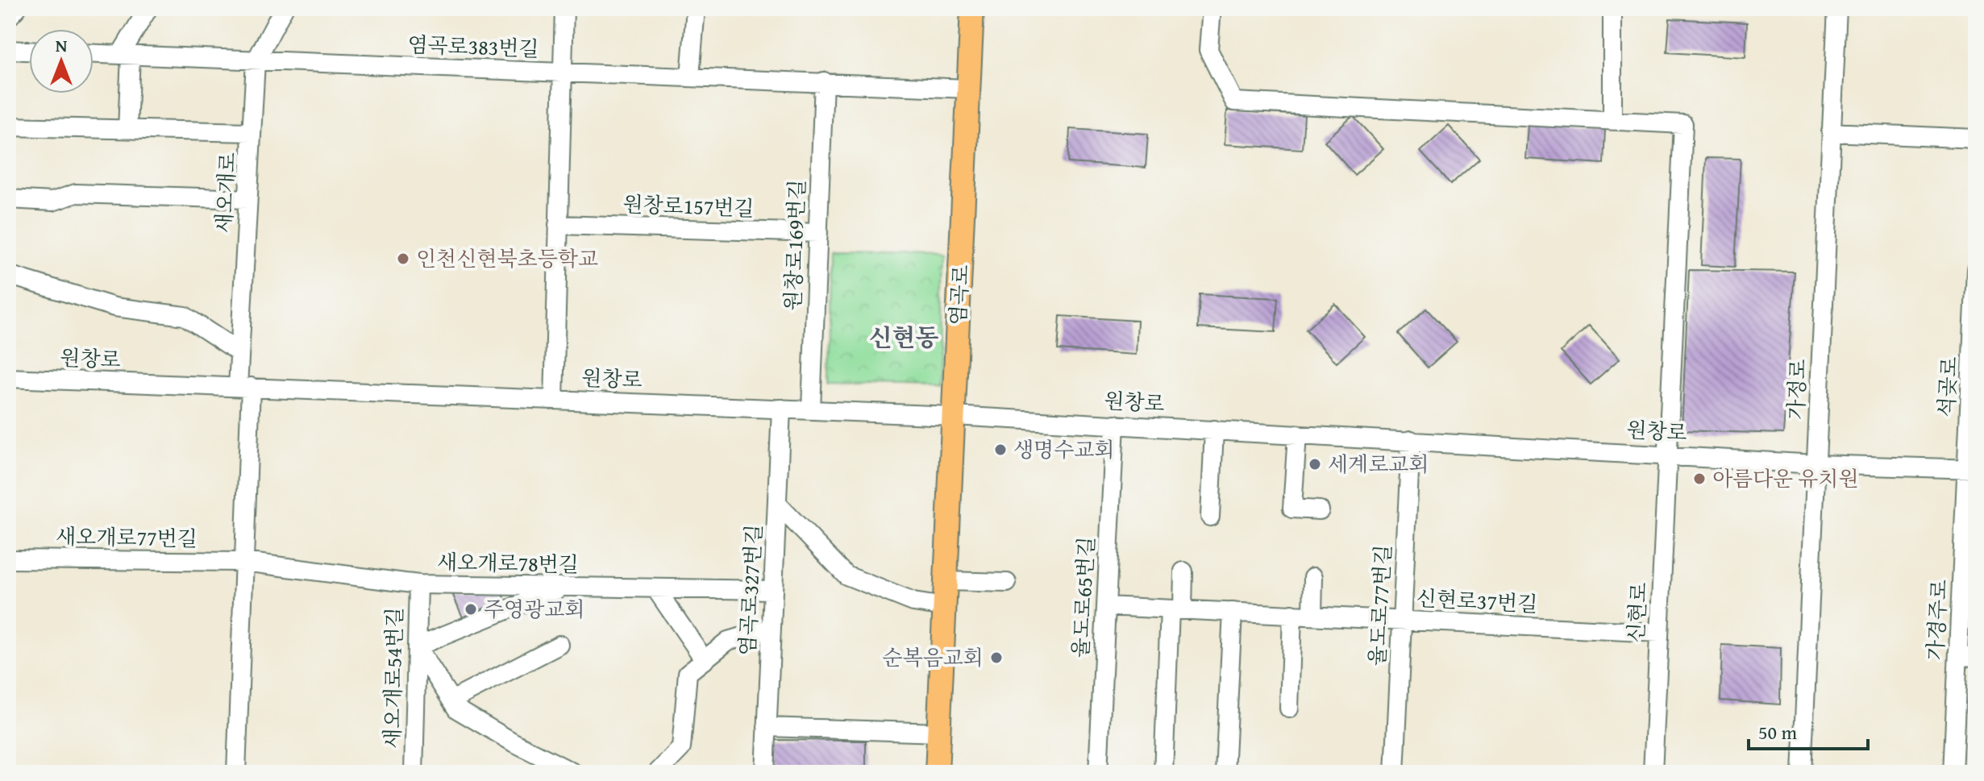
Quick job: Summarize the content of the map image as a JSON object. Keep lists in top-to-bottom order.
{
  "streets": {
    "main road": ["염곡로"],
    "street": [
      "염곡로383번길",
      "새오개로",
      "원창로157번길",
      "원창로169번길",
      "원창로",
      "석곶로",
      "가정로",
      "새오개로77번길",
      "새오개로78번길",
      "염곡로327번길",
      "율도로65번길",
      "신현로37번길",
      "율도로77번길",
      "신현로",
      "가경주로",
      "새오개로54번길"
    ]
  },
  "crossings": [
    ["염곡로383번길", "새오개로"],
    ["염곡로383번길", "원창로169번길"],
    ["염곡로383번길", "염곡로"],
    ["새오개로", "원창로"],
    ["새오개로", "새오개로77번길"],
    ["새오개로", "새오개로78번길"],
    ["원창로157번길", "원창로169번길"],
    ["원창로169번길", "원창로"],
    ["염곡로", "원창로"],
    ["원창로", "석곶로"],
    ["원창로", "가정로"],
    ["원창로", "염곡로327번길"],
    ["원창로", "율도로65번길"],
    ["원창로", "율도로77번길"],
    ["원창로", "신현로"],
    ["원창로", "가경주로"],
    ["석곶로", "가경주로"],
    ["새오개로77번길", "새오개로78번길"],
    ["새오개로78번길", "염곡로327번길"],
    ["새오개로78번길", "새오개로54번길"],
    ["율도로65번길", "신현로37번길"],
    ["신현로37번길", "율도로77번길"],
    ["신현로37번길", "신현로"]
  ],
  "districts": ["신현동"],
  "places": [
    "인천신현북초등학교",
    "생명수교회",
    "세계로교회",
    "아름다운 유치원",
    "주영광교회",
    "순복음교회"
  ],
  "scale_bar": "50 m",
  "north": "top"
}
